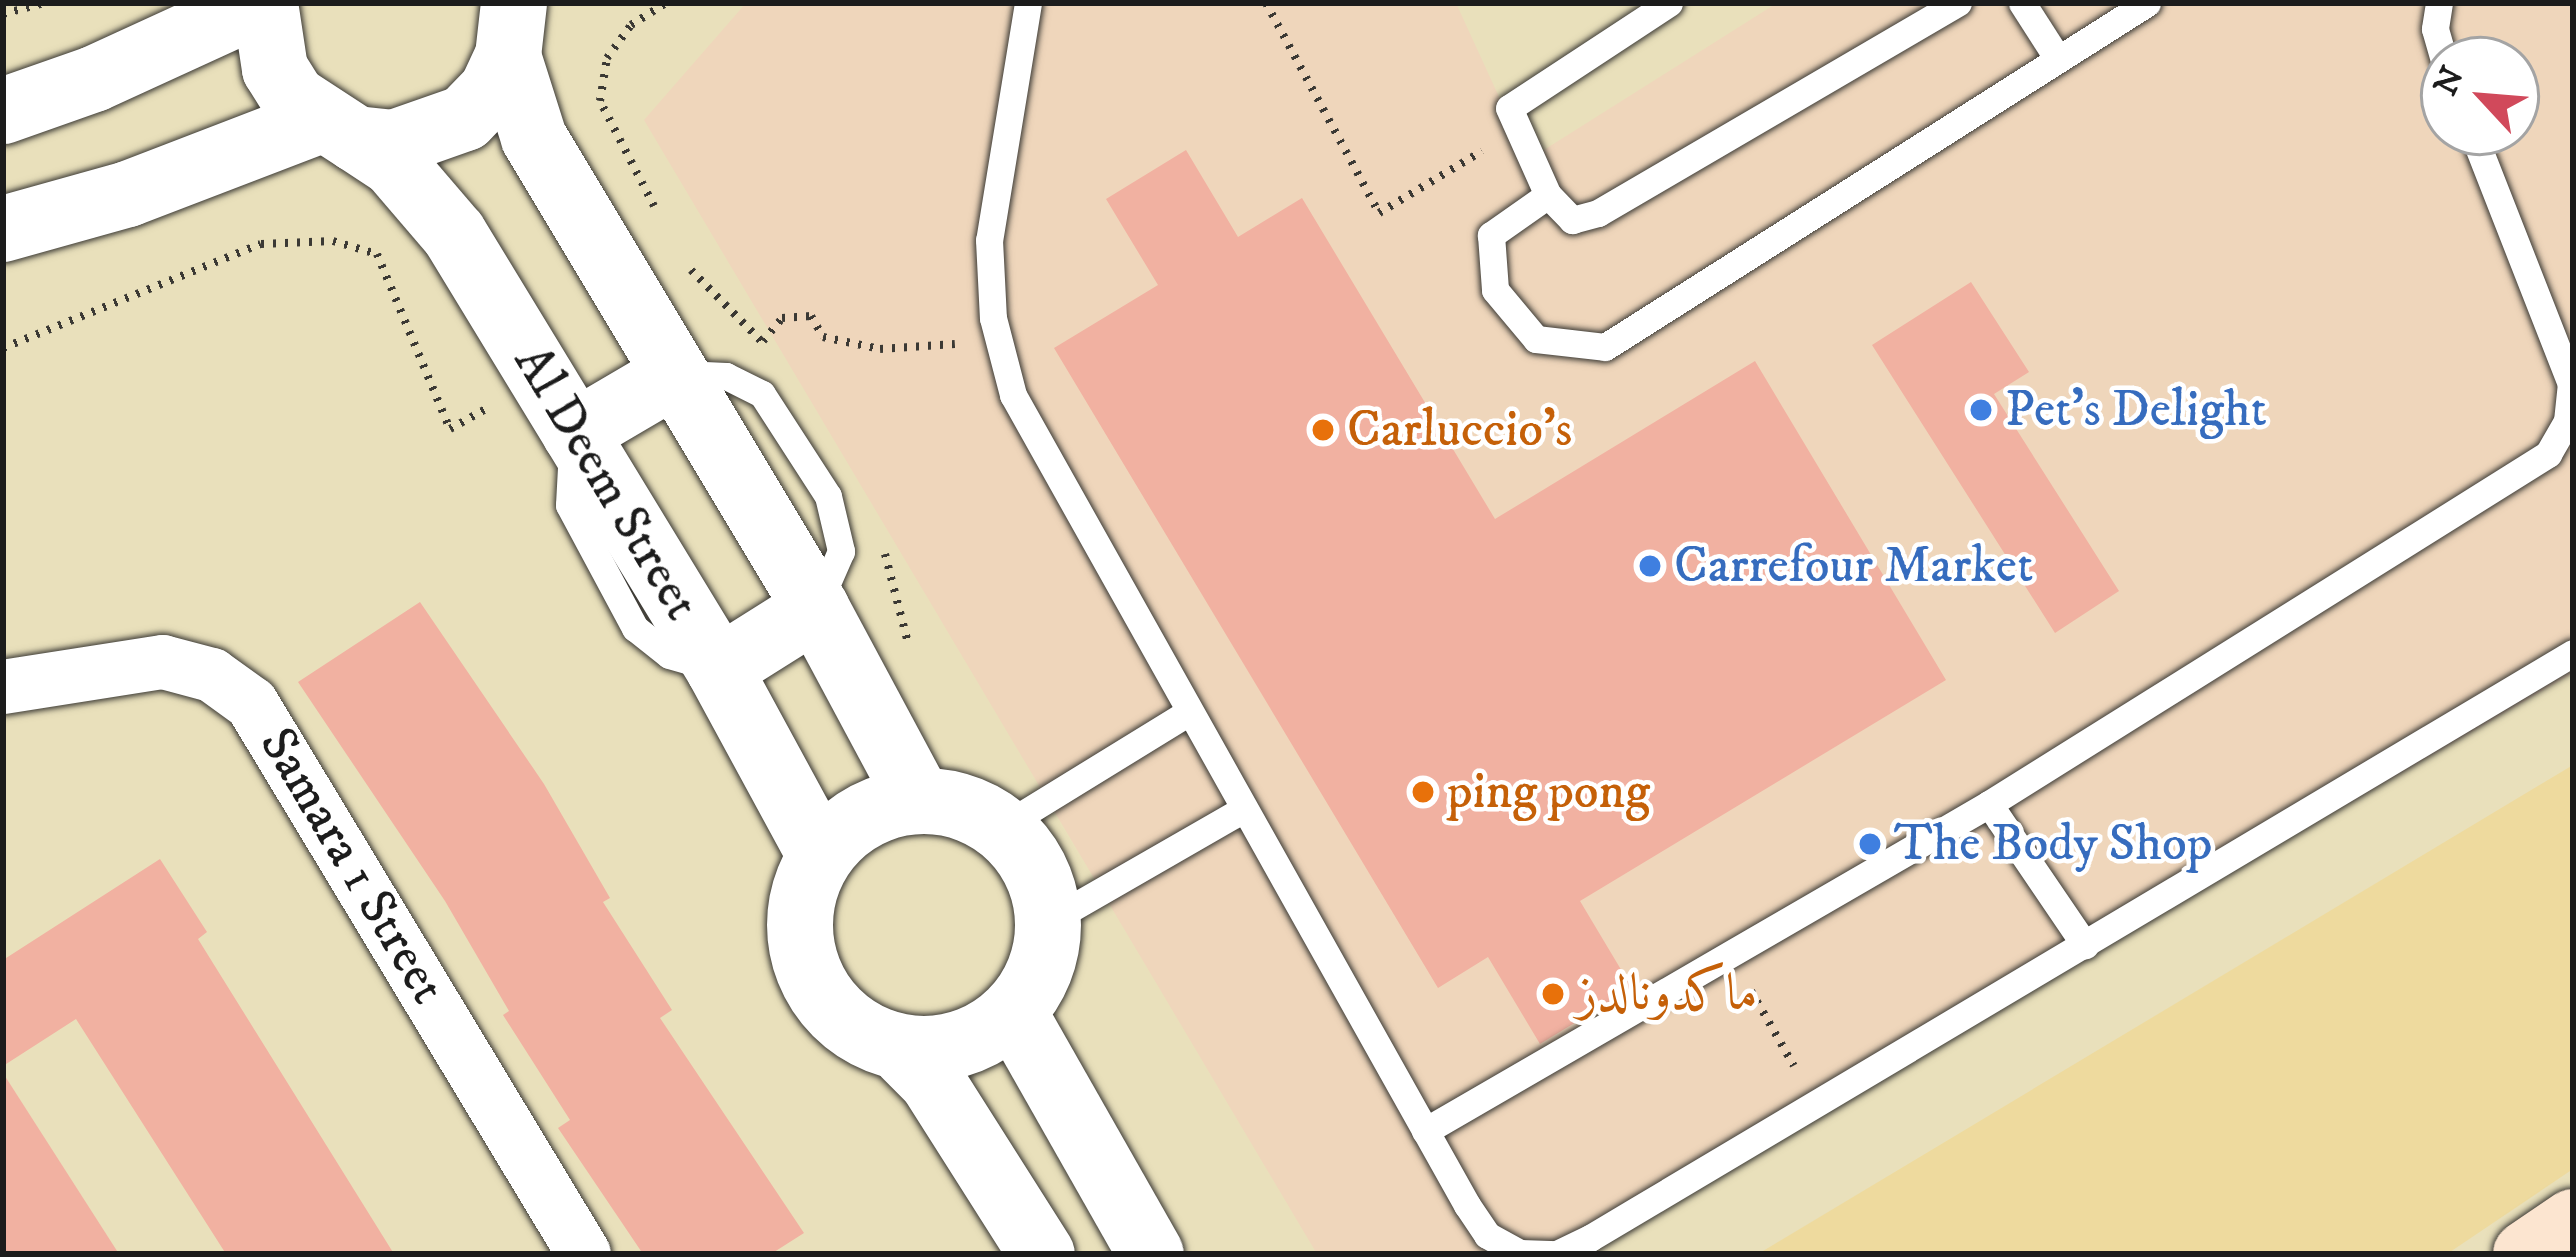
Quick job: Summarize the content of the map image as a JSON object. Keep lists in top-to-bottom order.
{
  "streets": {
    "street": ["Al Deem Street", "Samara 1 Street"]
  },
  "places": [
    "Pet's Delight",
    "Carluccio's",
    "Carrefour Market",
    "ping pong",
    "The Body Shop",
    "ماكدونالدز"
  ],
  "north": "top left"
}
